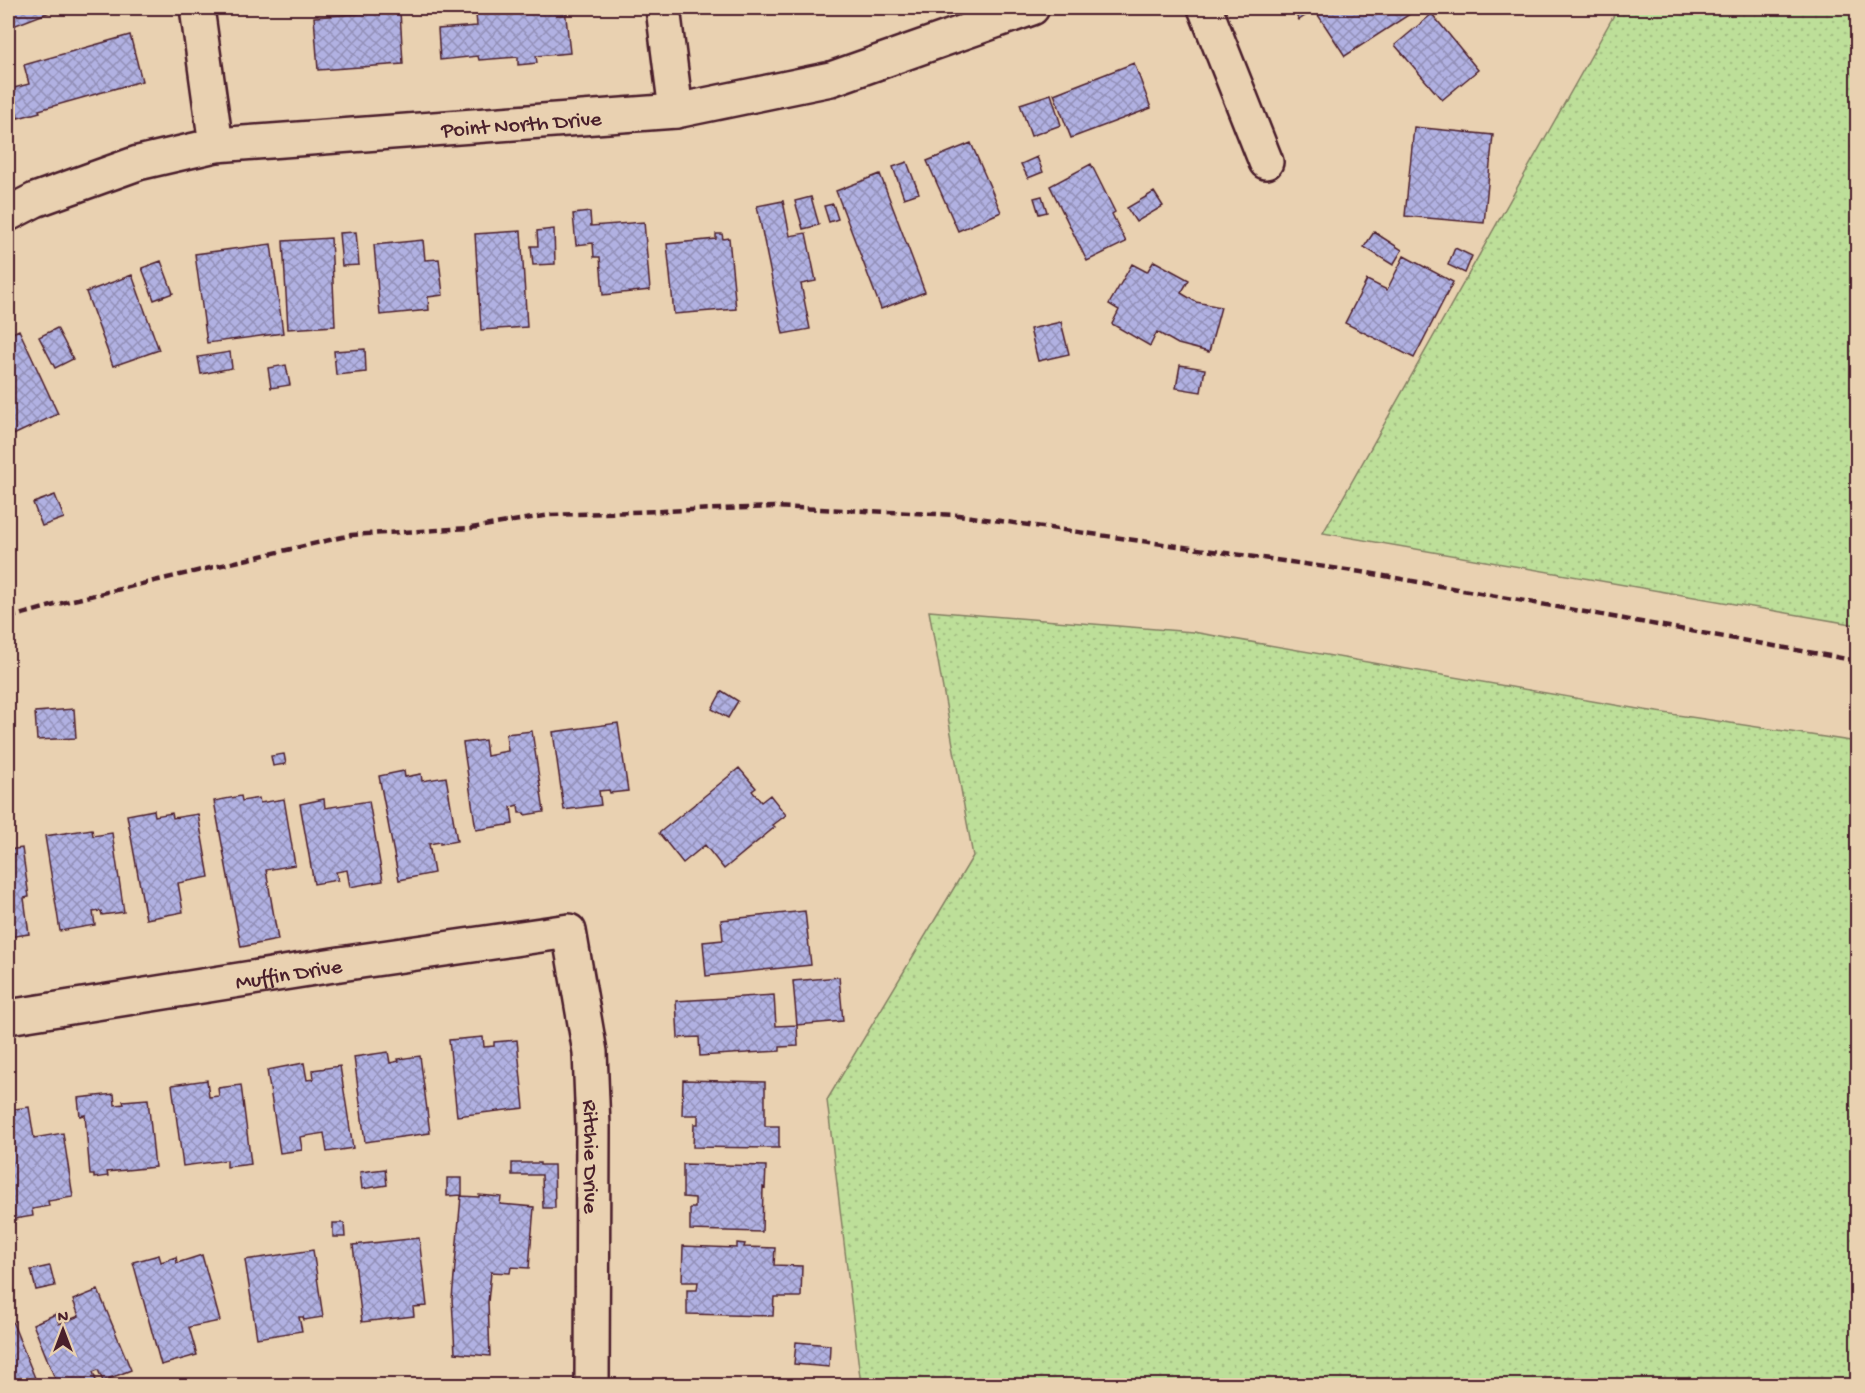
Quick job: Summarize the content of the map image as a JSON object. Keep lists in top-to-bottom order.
{
  "streets": {
    "street": ["Point North Drive", "Muffin Drive", "Ritchie Drive"]
  },
  "crossings": [
    ["Muffin Drive", "Ritchie Drive"]
  ],
  "north": "top"
}
